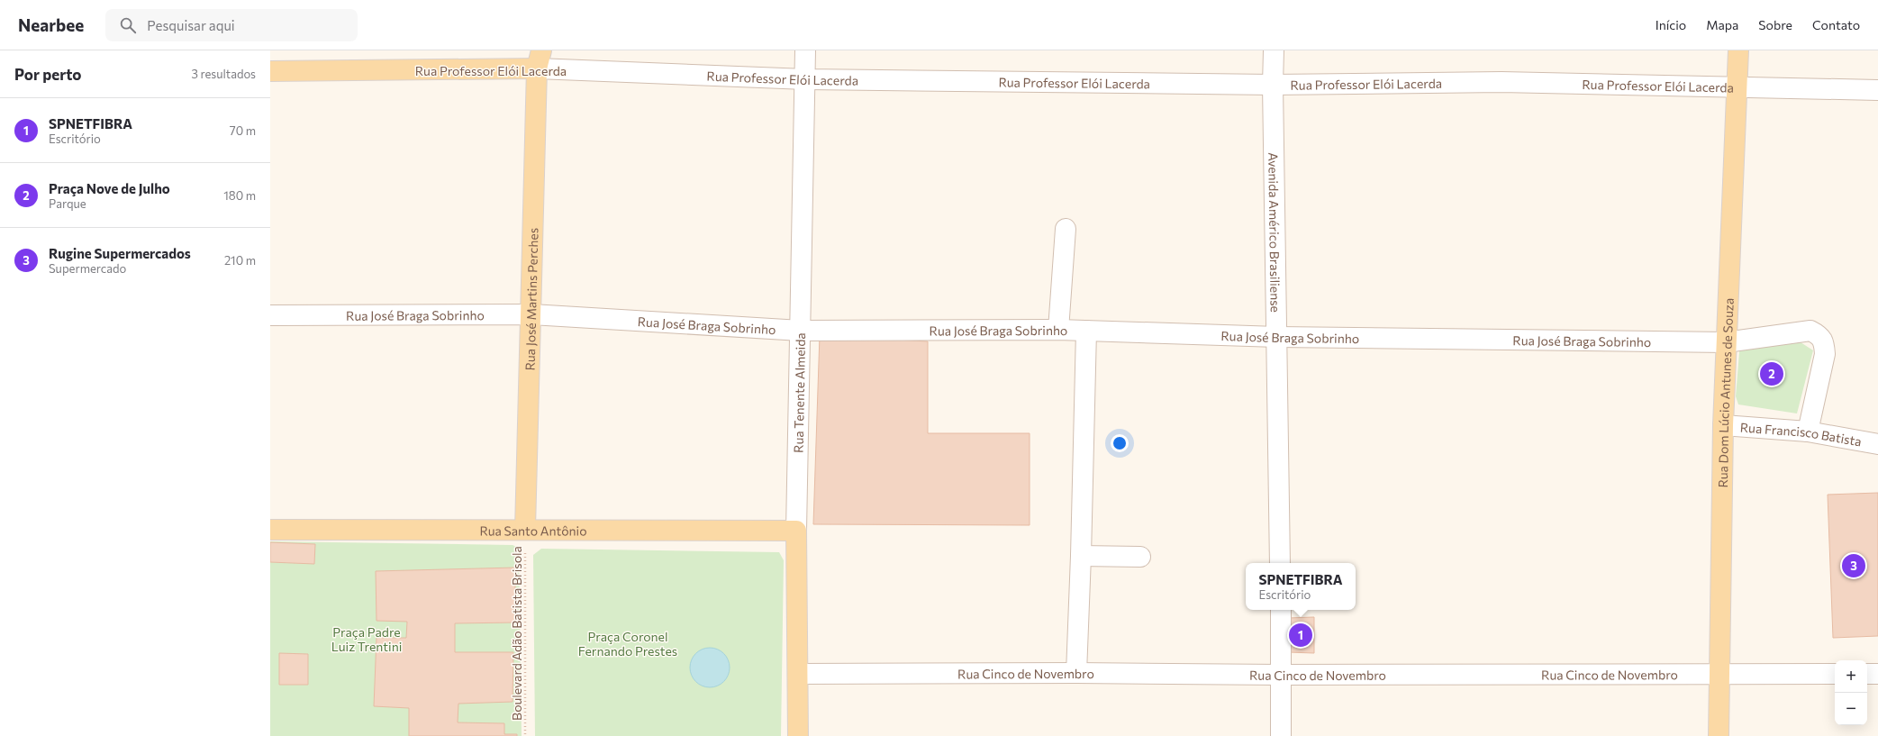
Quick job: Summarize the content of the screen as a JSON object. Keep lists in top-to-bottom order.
{
  "streets": {
    "main road": [
      "Rua Professor Elói Lacerda",
      "Rua José Martins Perches",
      "Rua Tenente Almeida",
      "Rua Dom Lúcio Antunes de Souza",
      "Rua Santo Antônio"
    ],
    "street": [
      "Avenida Américo Brasiliense",
      "Rua José Braga Sobrinho",
      "Rua Francisco Batista",
      "Rua Cinco de Novembro"
    ],
    "path": ["Boulevard Adão Batista Brisola"]
  },
  "crossings": [
    ["Rua Professor Elói Lacerda", "Avenida Américo Brasiliense"],
    ["Rua Professor Elói Lacerda", "Rua José Martins Perches"],
    ["Rua Professor Elói Lacerda", "Rua Tenente Almeida"],
    ["Rua Professor Elói Lacerda", "Rua Dom Lúcio Antunes de Souza"],
    ["Avenida Américo Brasiliense", "Rua José Braga Sobrinho"],
    ["Rua José Martins Perches", "Rua José Braga Sobrinho"],
    ["Rua José Martins Perches", "Rua Santo Antônio"],
    ["Rua José Martins Perches", "Boulevard Adão Batista Brisola"],
    ["Rua José Braga Sobrinho", "Rua Tenente Almeida"],
    ["Rua José Braga Sobrinho", "Rua Dom Lúcio Antunes de Souza"],
    ["Rua José Braga Sobrinho", "Rua Francisco Batista"],
    ["Rua Tenente Almeida", "Rua Santo Antônio"],
    ["Rua Tenente Almeida", "Rua Cinco de Novembro"],
    ["Rua Dom Lúcio Antunes de Souza", "Rua Francisco Batista"],
    ["Rua Dom Lúcio Antunes de Souza", "Rua Cinco de Novembro"],
    ["Rua Santo Antônio", "Boulevard Adão Batista Brisola"]
  ],
  "parks": ["Praça Padre Luiz Trentini", "Praça Coronel Fernando Prestes"],
  "page": {
    "header": "Nearbee",
    "search": "Pesquisar aqui",
    "nav": [
      "Início",
      "Mapa",
      "Sobre",
      "Contato"
    ],
    "heading": ["Por perto", "3 resultados"],
    "list": [
      {
        "mark": "1",
        "name": "SPNETFIBRA",
        "note": "Escritório",
        "value": "70 m"
      },
      {
        "mark": "2",
        "name": "Praça Nove de Julho",
        "note": "Parque",
        "value": "180 m"
      },
      {
        "mark": "3",
        "name": "Rugine Supermercados",
        "note": "Supermercado",
        "value": "210 m"
      }
    ],
    "pins": ["2", "3", "1"],
    "popup": ["SPNETFIBRA", "Escritório"],
    "map_buttons": ["+", "−"]
  }
}
